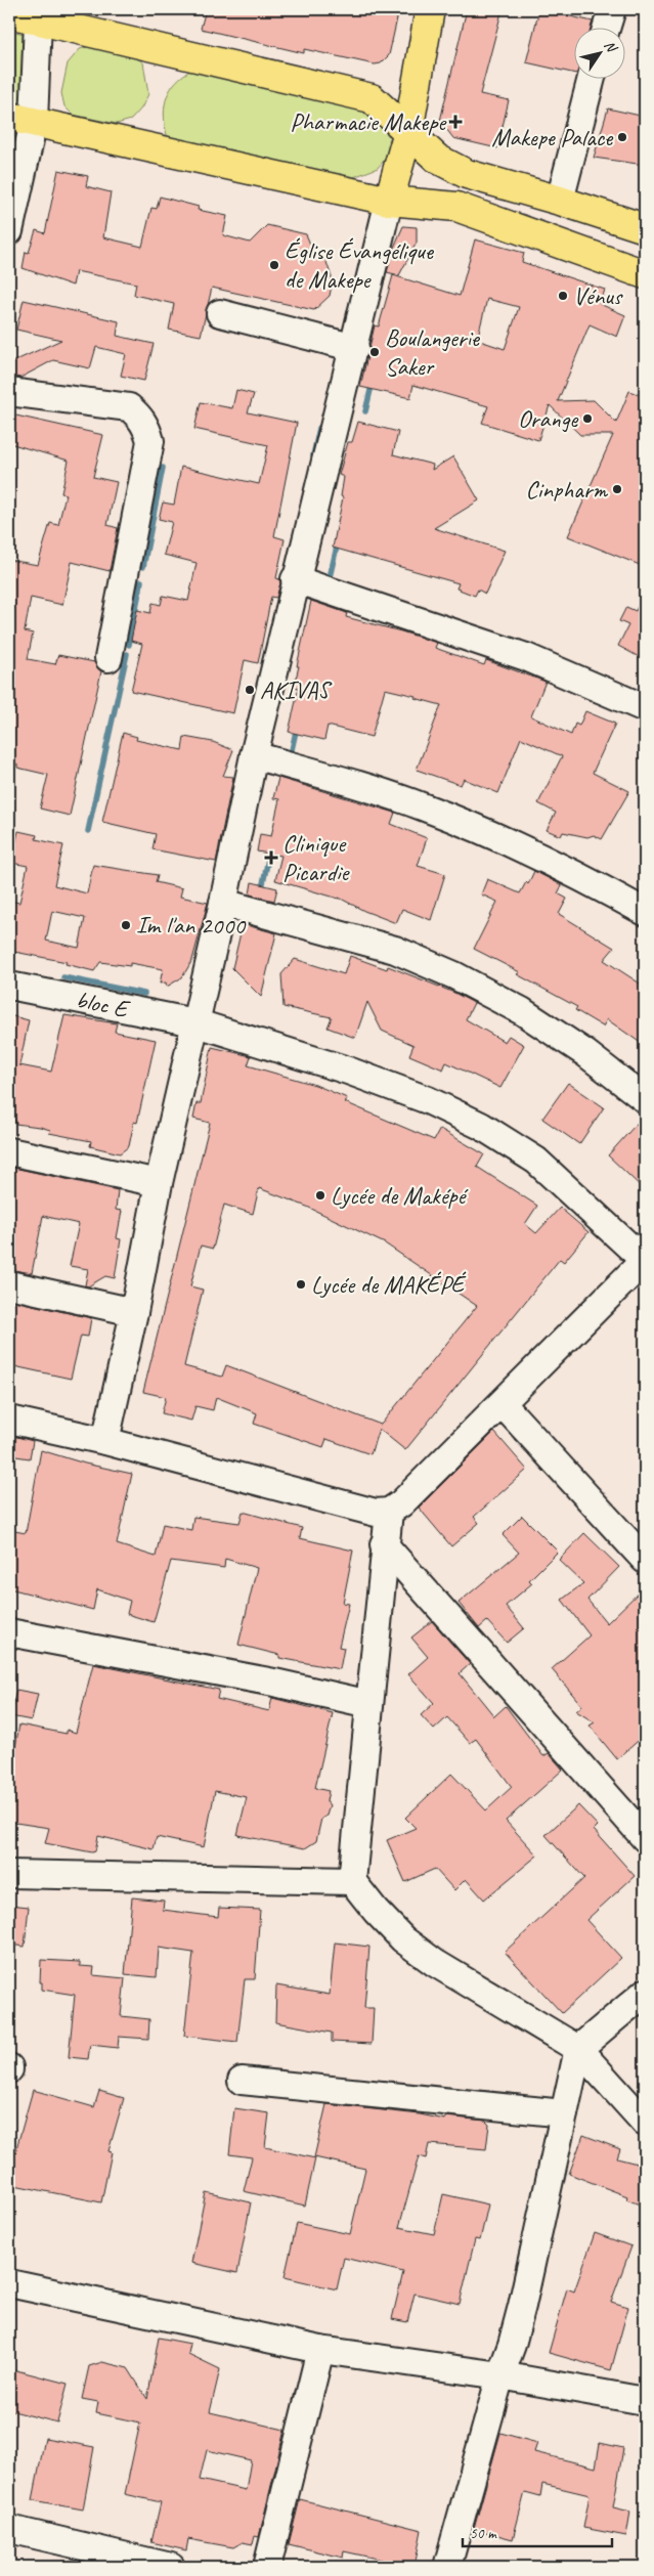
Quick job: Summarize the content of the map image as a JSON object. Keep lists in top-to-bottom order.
{
  "streets": {
    "street": ["bloc E"]
  },
  "places": {
    "health": ["Pharmacie Makepe", "Clinique Picardie"],
    "other": [
      "Makepe Palace",
      "Église Évangélique de Makepe",
      "Vénus",
      "Boulangerie Saker",
      "Orange",
      "Cinpharm",
      "AKIVAS",
      "Im l'an 2000",
      "Lycée de Maképé",
      "Lycée de MAKÉPÉ"
    ]
  },
  "scale_bar": "50 m",
  "north": "top right"
}
